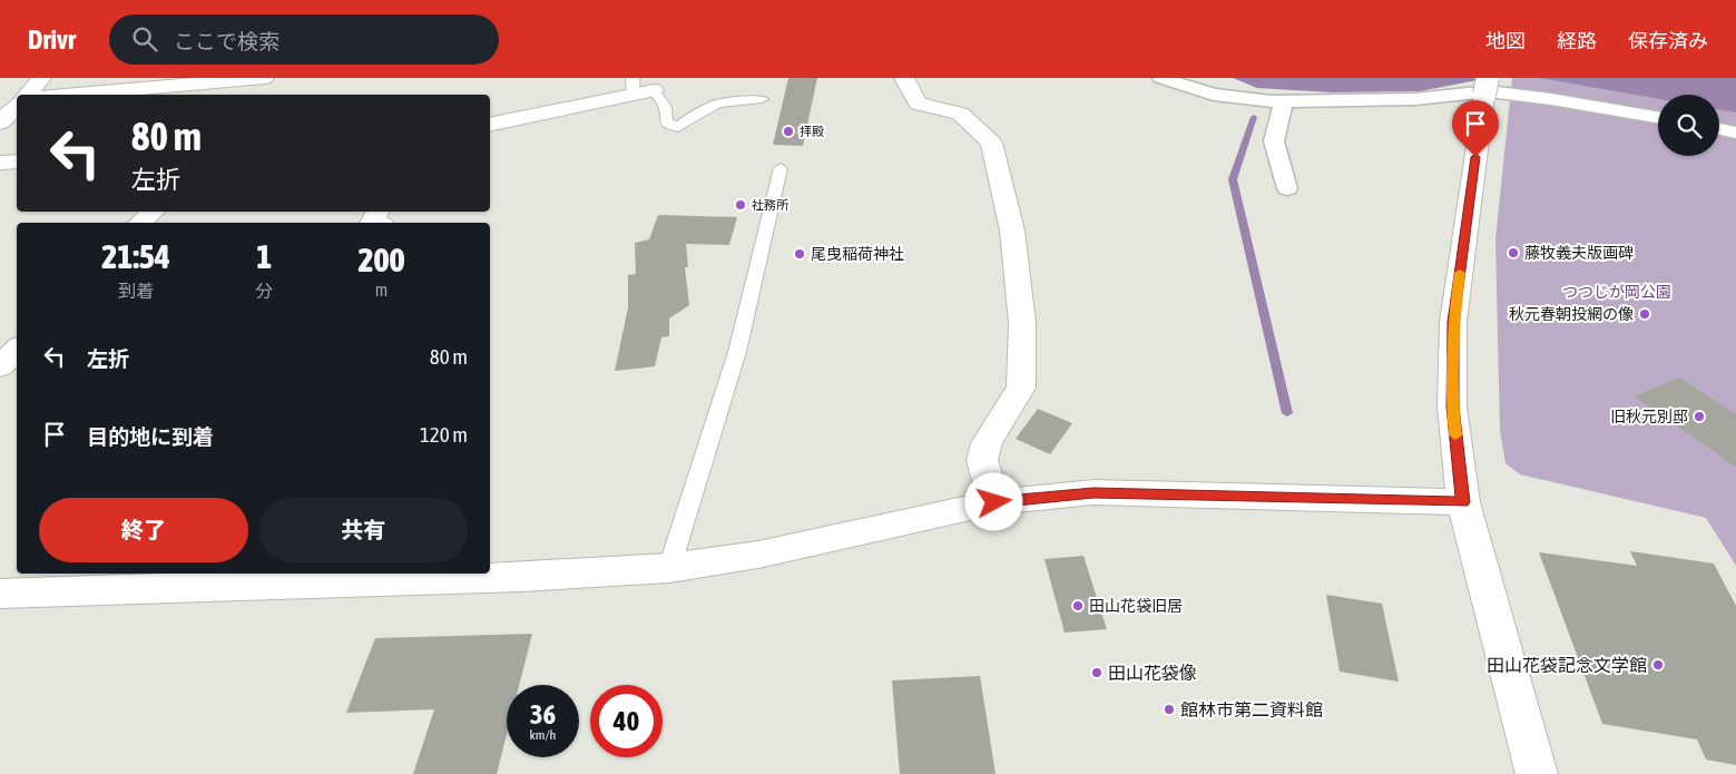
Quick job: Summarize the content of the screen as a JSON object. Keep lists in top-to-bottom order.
{
  "parks": ["つつじが岡公園"],
  "places": [
    "拝殿",
    "社務所",
    "藤牧義夫版画碑",
    "尾曳稲荷神社",
    "秋元春朝投網の像",
    "旧秋元別邸",
    "田山花袋旧居",
    "田山花袋記念文学館",
    "田山花袋像",
    "館林市第二資料館"
  ],
  "page": {
    "header": "Drivr",
    "search": "ここで検索",
    "nav": ["地図", "経路", "保存済み"],
    "turn": ["80 m", "左折"],
    "eta": [
      "21:54",
      "到着",
      "1",
      "分",
      "200",
      "m"
    ],
    "list": [
      {
        "name": "左折",
        "value": "80 m"
      },
      {
        "name": "目的地に到着",
        "value": "120 m"
      }
    ],
    "buttons": ["終了", "共有"],
    "speed": "36 km/h",
    "limit": "40"
  }
}
